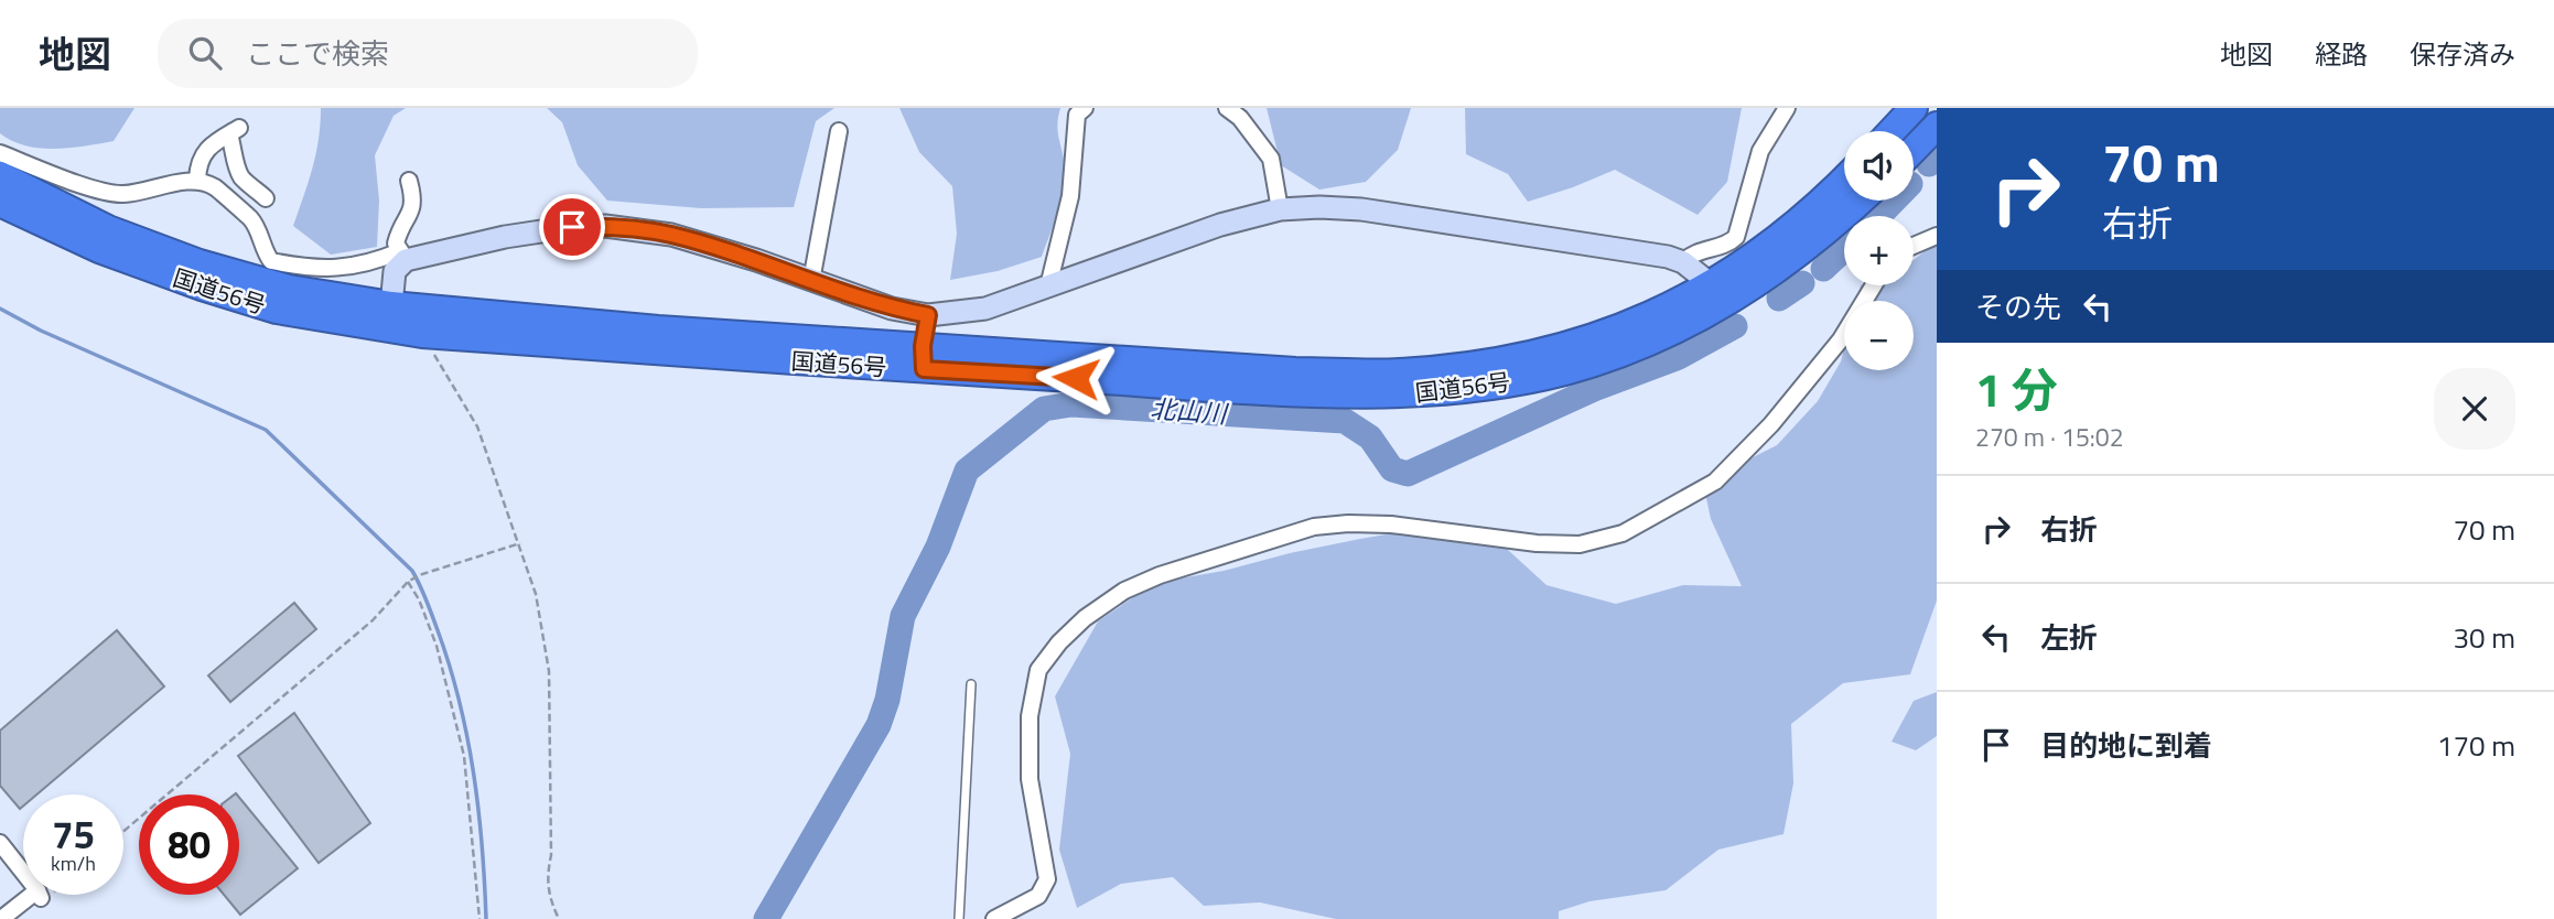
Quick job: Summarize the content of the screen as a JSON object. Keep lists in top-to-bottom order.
{
  "streets": {
    "highway": ["国道56号"]
  },
  "water": ["北山川"],
  "page": {
    "header": "地図",
    "search": "ここで検索",
    "nav": ["地図", "経路", "保存済み"],
    "turn": ["70 m", "右折"],
    "map_buttons": ["+", "−"],
    "then": "その先",
    "heading": ["1 分", "270 m · 15:02"],
    "list": [
      {
        "name": "右折",
        "value": "70 m"
      },
      {
        "name": "左折",
        "value": "30 m"
      },
      {
        "name": "目的地に到着",
        "value": "170 m"
      }
    ],
    "speed": "75 km/h",
    "limit": "80"
  }
}
